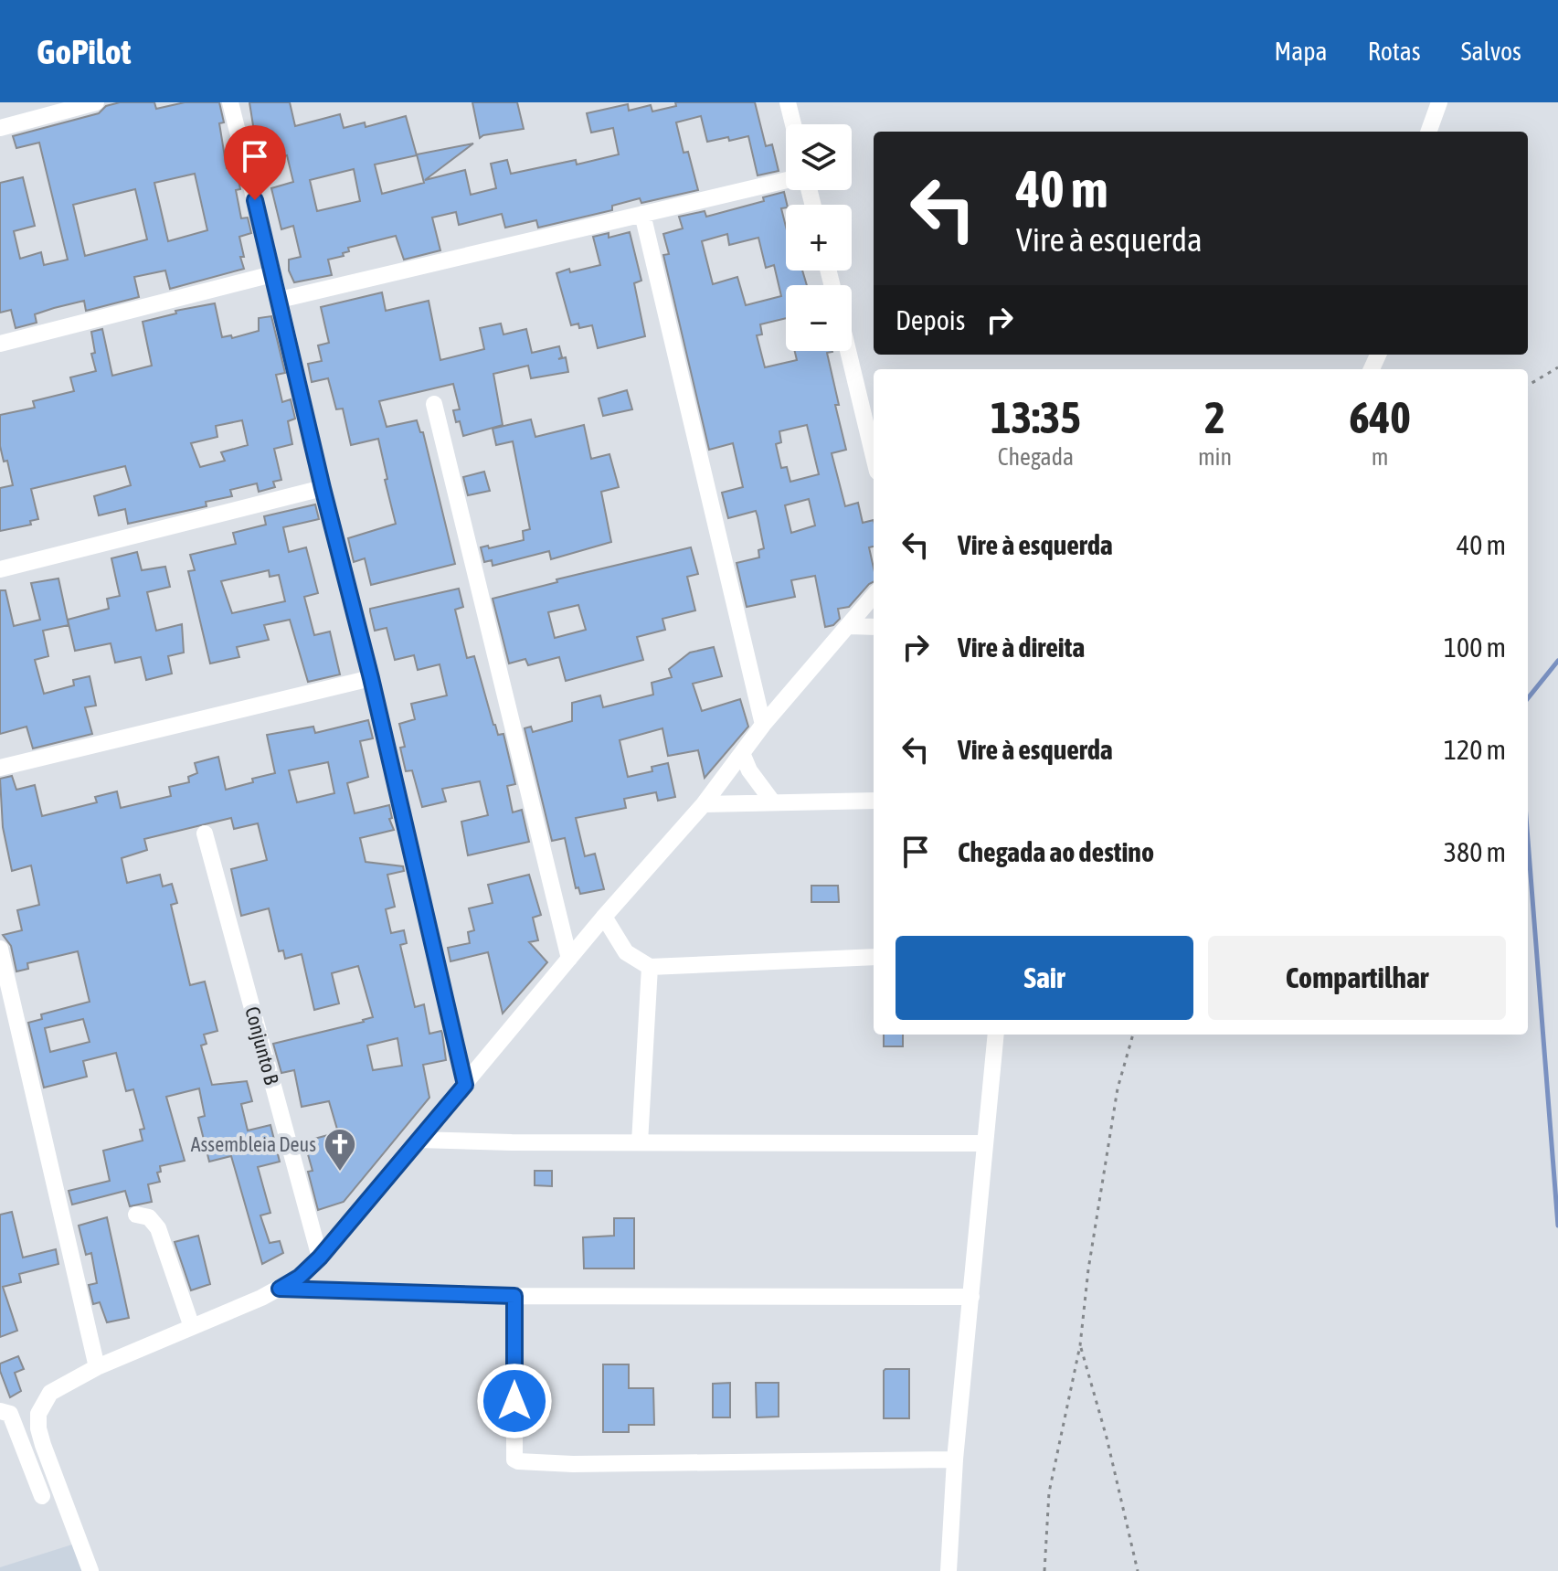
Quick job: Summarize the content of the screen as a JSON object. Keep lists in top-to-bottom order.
{
  "streets": {
    "street": ["Conjunto B"]
  },
  "places": {
    "church": ["Assembleia Deus"]
  },
  "page": {
    "header": "GoPilot",
    "nav": ["Mapa", "Rotas", "Salvos"],
    "map_buttons": ["+", "−"],
    "turn": ["40 m", "Vire à esquerda"],
    "then": "Depois",
    "eta": [
      "13:35",
      "Chegada",
      "2",
      "min",
      "640",
      "m"
    ],
    "list": [
      {
        "name": "Vire à esquerda",
        "value": "40 m"
      },
      {
        "name": "Vire à direita",
        "value": "100 m"
      },
      {
        "name": "Vire à esquerda",
        "value": "120 m"
      },
      {
        "name": "Chegada ao destino",
        "value": "380 m"
      }
    ],
    "buttons": ["Sair", "Compartilhar"]
  }
}
